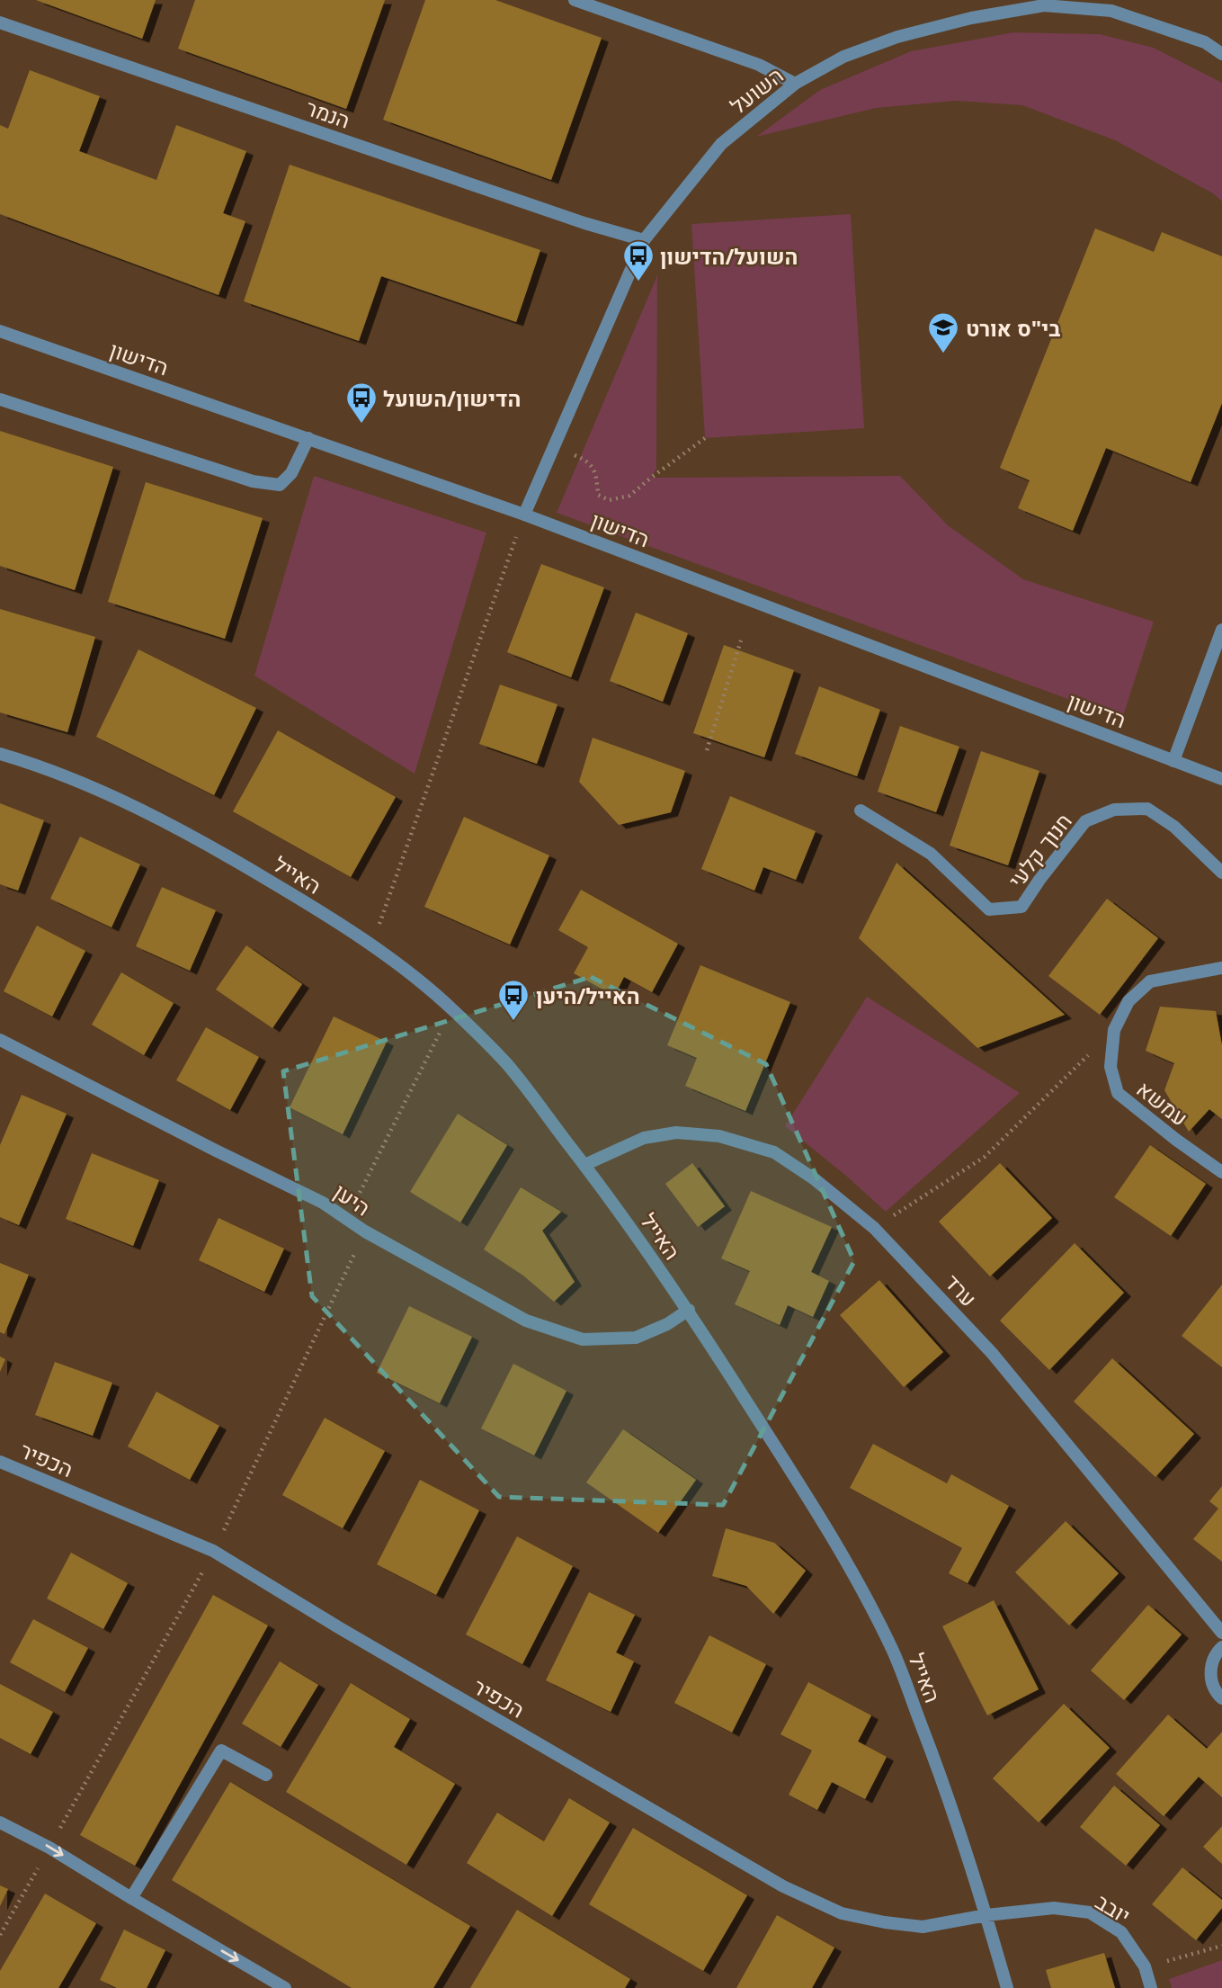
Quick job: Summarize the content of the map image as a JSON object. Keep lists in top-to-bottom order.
{
  "streets": {
    "street": [
      "השועל",
      "הנמר",
      "הדישון",
      "חנוך קלעי",
      "האייל",
      "עמשא",
      "היען",
      "ערד",
      "הכפיר",
      "יובב"
    ]
  },
  "crossings": [
    ["השועל", "הנמר"],
    ["השועל", "הדישון"],
    ["האייל", "היען"],
    ["האייל", "ערד"],
    ["האייל", "הכפיר"],
    ["האייל", "יובב"],
    ["הכפיר", "יובב"]
  ],
  "places": {
    "bus stop": ["השועל/הדישון", "הדישון/השועל", "האייל/היען"],
    "school or university": ["בי\"ס אורט"]
  }
}
